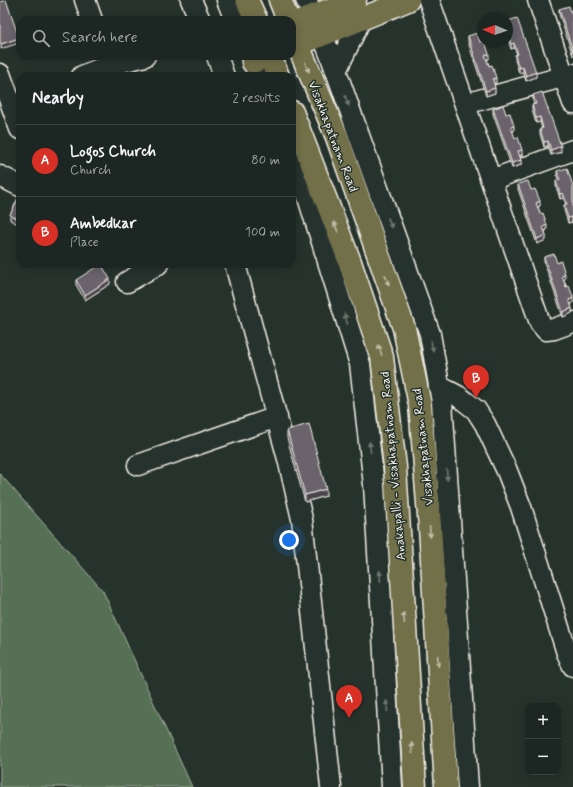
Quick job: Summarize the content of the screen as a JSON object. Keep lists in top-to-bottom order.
{
  "streets": {
    "main road": ["Visakhapatnam Road", "Anakapalli - Visakhapatnam Road"]
  },
  "one_way": ["Visakhapatnam Road", "Anakapalli - Visakhapatnam Road"],
  "north": "left",
  "page": {
    "search": "Search here",
    "heading": ["Nearby", "2 results"],
    "list": [
      {
        "mark": "A",
        "name": "Logos Church",
        "note": "Church",
        "value": "80 m"
      },
      {
        "mark": "B",
        "name": "Ambedkar",
        "note": "Place",
        "value": "100 m"
      }
    ],
    "pins": ["B", "A"],
    "map_buttons": ["+", "−"]
  }
}
